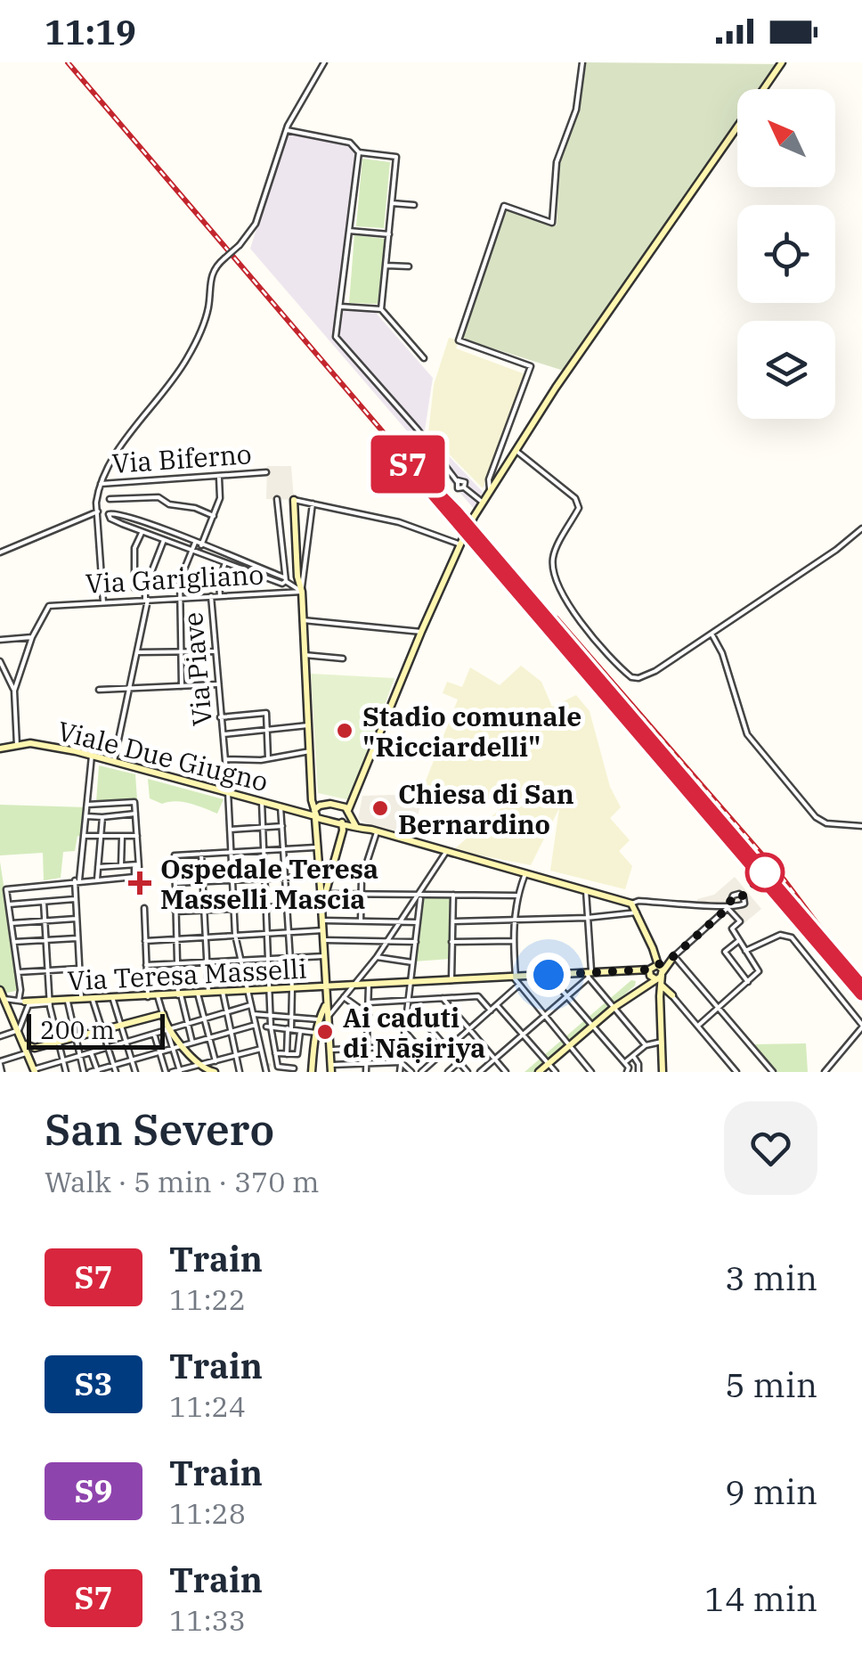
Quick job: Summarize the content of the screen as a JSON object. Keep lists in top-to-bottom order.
{
  "streets": {
    "main road": ["Viale Due Giugno", "Via Teresa Masselli"],
    "street": ["Via Biferno", "Via Garigliano", "Via Piave"]
  },
  "crossings": [
    ["Via Garigliano", "Via Piave"],
    ["Via Piave", "Viale Due Giugno"],
    ["Via Piave", "Via Teresa Masselli"]
  ],
  "places": {
    "other": ["Stadio comunale \"Ricciardelli\"", "Chiesa di San Bernardino", "Ai caduti di Nāṣiriya"],
    "health": ["Ospedale Teresa Masselli Mascia"]
  },
  "scale_bar": "200 m",
  "north": "top left",
  "page": {
    "status": "11:19",
    "on_map": "S7",
    "scale": "200 m",
    "heading": ["San Severo", "Walk · 5 min · 370 m"],
    "list": [
      {
        "mark": "S7",
        "name": "Train",
        "note": "11:22",
        "value": "3 min"
      },
      {
        "mark": "S3",
        "name": "Train",
        "note": "11:24",
        "value": "5 min"
      },
      {
        "mark": "S9",
        "name": "Train",
        "note": "11:28",
        "value": "9 min"
      },
      {
        "mark": "S7",
        "name": "Train",
        "note": "11:33",
        "value": "14 min"
      }
    ]
  }
}
